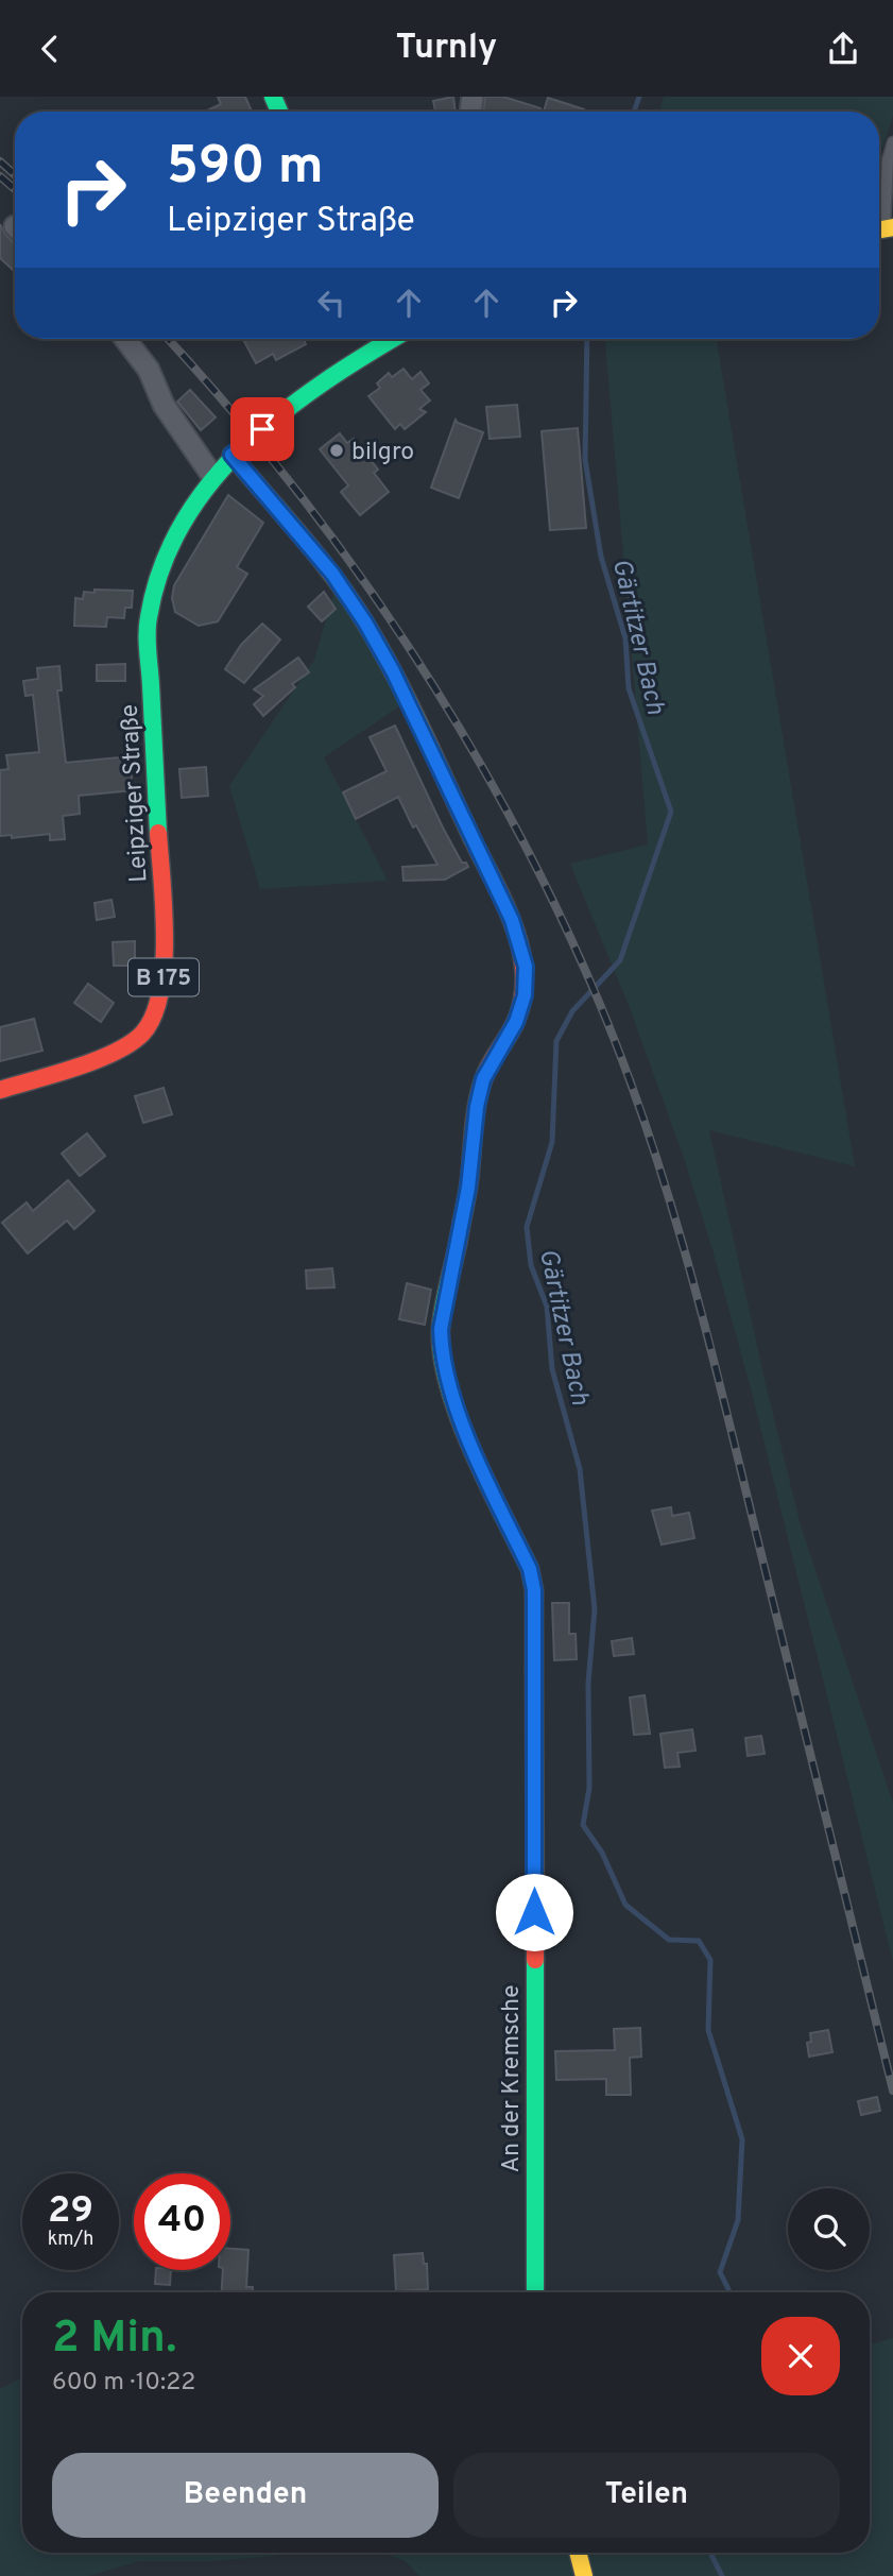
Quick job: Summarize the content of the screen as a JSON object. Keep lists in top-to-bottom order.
{
  "streets": {
    "street": ["Leipziger Straße", "B 175", "An der Kremsche"]
  },
  "crossings": [
    ["Leipziger Straße", "An der Kremsche"]
  ],
  "water": ["Gärtitzer Bach"],
  "places": ["bilgro"],
  "page": {
    "header": "Turnly",
    "turn": ["590 m", "Leipziger Straße"],
    "speed": "29 km/h",
    "limit": "40",
    "heading": ["2 Min.", "600 m · 10:22"],
    "buttons": ["Beenden", "Teilen"]
  }
}
